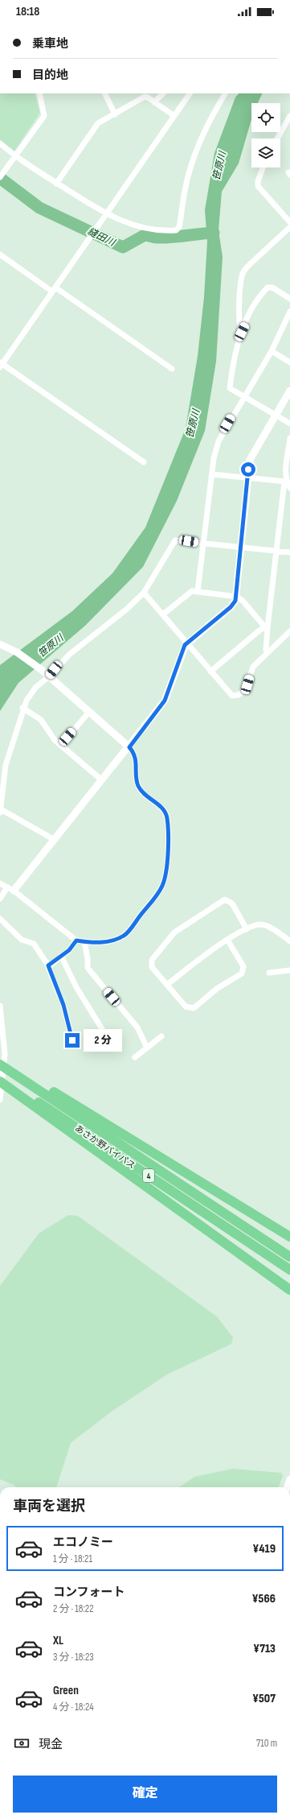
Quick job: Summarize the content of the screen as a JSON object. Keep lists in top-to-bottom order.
{
  "streets": {
    "highway": ["あさか野バイパス", "4"]
  },
  "water": ["笹原川", "縫田川"],
  "page": {
    "status": "18:18",
    "banner": ["乗車地", "目的地"],
    "bubble": "2 分",
    "heading": "車両を選択",
    "list": [
      {
        "name": "エコノミー",
        "note": "1 分 · 18:21",
        "value": "¥419"
      },
      {
        "name": "コンフォート",
        "note": "2 分 · 18:22",
        "value": "¥566"
      },
      {
        "name": "XL",
        "note": "3 分 · 18:23",
        "value": "¥713"
      },
      {
        "name": "Green",
        "note": "4 分 · 18:24",
        "value": "¥507"
      }
    ],
    "pay": ["現金", "710 m"],
    "buttons": "確定"
  }
}
